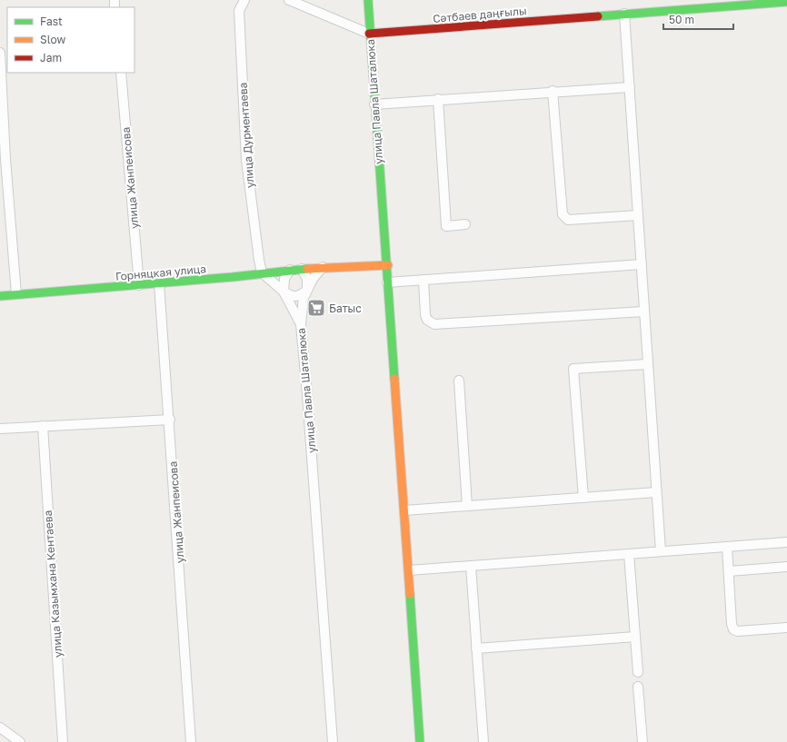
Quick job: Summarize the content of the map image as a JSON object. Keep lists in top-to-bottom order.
{
  "streets": {
    "street": [
      "Сәтбаев даңғылы",
      "улица Павла Шаталюка",
      "улица Дурментаева",
      "улица Жанпеисова",
      "Горняцкая улица",
      "улица Казымхана Кентаева"
    ]
  },
  "crossings": [
    ["Сәтбаев даңғылы", "улица Павла Шаталюка"],
    ["улица Павла Шаталюка", "Горняцкая улица"],
    ["улица Дурментаева", "Горняцкая улица"],
    ["улица Жанпеисова", "Горняцкая улица"]
  ],
  "places": {
    "supermarket": ["Батыс"]
  },
  "legend": ["Fast", "Slow", "Jam"],
  "scale_bar": "50 m"
}
